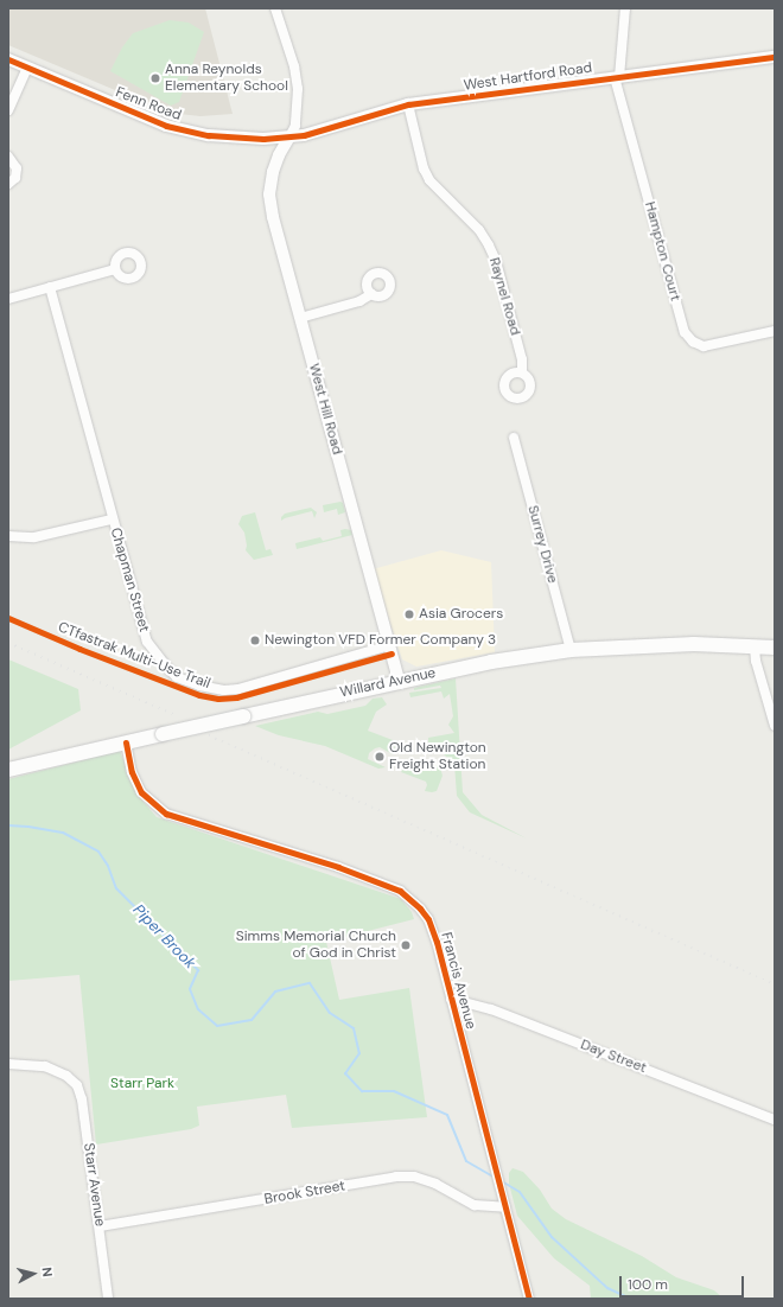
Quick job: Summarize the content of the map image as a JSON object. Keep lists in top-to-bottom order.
{
  "streets": {
    "main road": ["Willard Avenue"],
    "street": [
      "West Hartford Road",
      "Fenn Road",
      "Hampton Court",
      "Raynel Road",
      "West Hill Road",
      "Surrey Drive",
      "Chapman Street",
      "Francis Avenue",
      "Day Street",
      "Starr Avenue",
      "Brook Street"
    ],
    "cycle path": ["CTfastrak Multi-Use Trail"]
  },
  "crossings": [
    ["West Hartford Road", "Fenn Road"],
    ["West Hartford Road", "Hampton Court"],
    ["West Hartford Road", "Raynel Road"],
    ["West Hartford Road", "West Hill Road"],
    ["Fenn Road", "West Hill Road"],
    ["West Hill Road", "Chapman Street"],
    ["West Hill Road", "Willard Avenue"],
    ["Surrey Drive", "Willard Avenue"],
    ["Willard Avenue", "Francis Avenue"],
    ["Francis Avenue", "Day Street"],
    ["Francis Avenue", "Brook Street"],
    ["Starr Avenue", "Brook Street"]
  ],
  "water": ["Piper Brook"],
  "parks": ["Starr Park"],
  "places": [
    "Anna Reynolds Elementary School",
    "Asia Grocers",
    "Newington VFD Former Company 3",
    "Old Newington Freight Station",
    "Simms Memorial Church of God in Christ"
  ],
  "scale_bar": "100 m",
  "north": "right"
}
